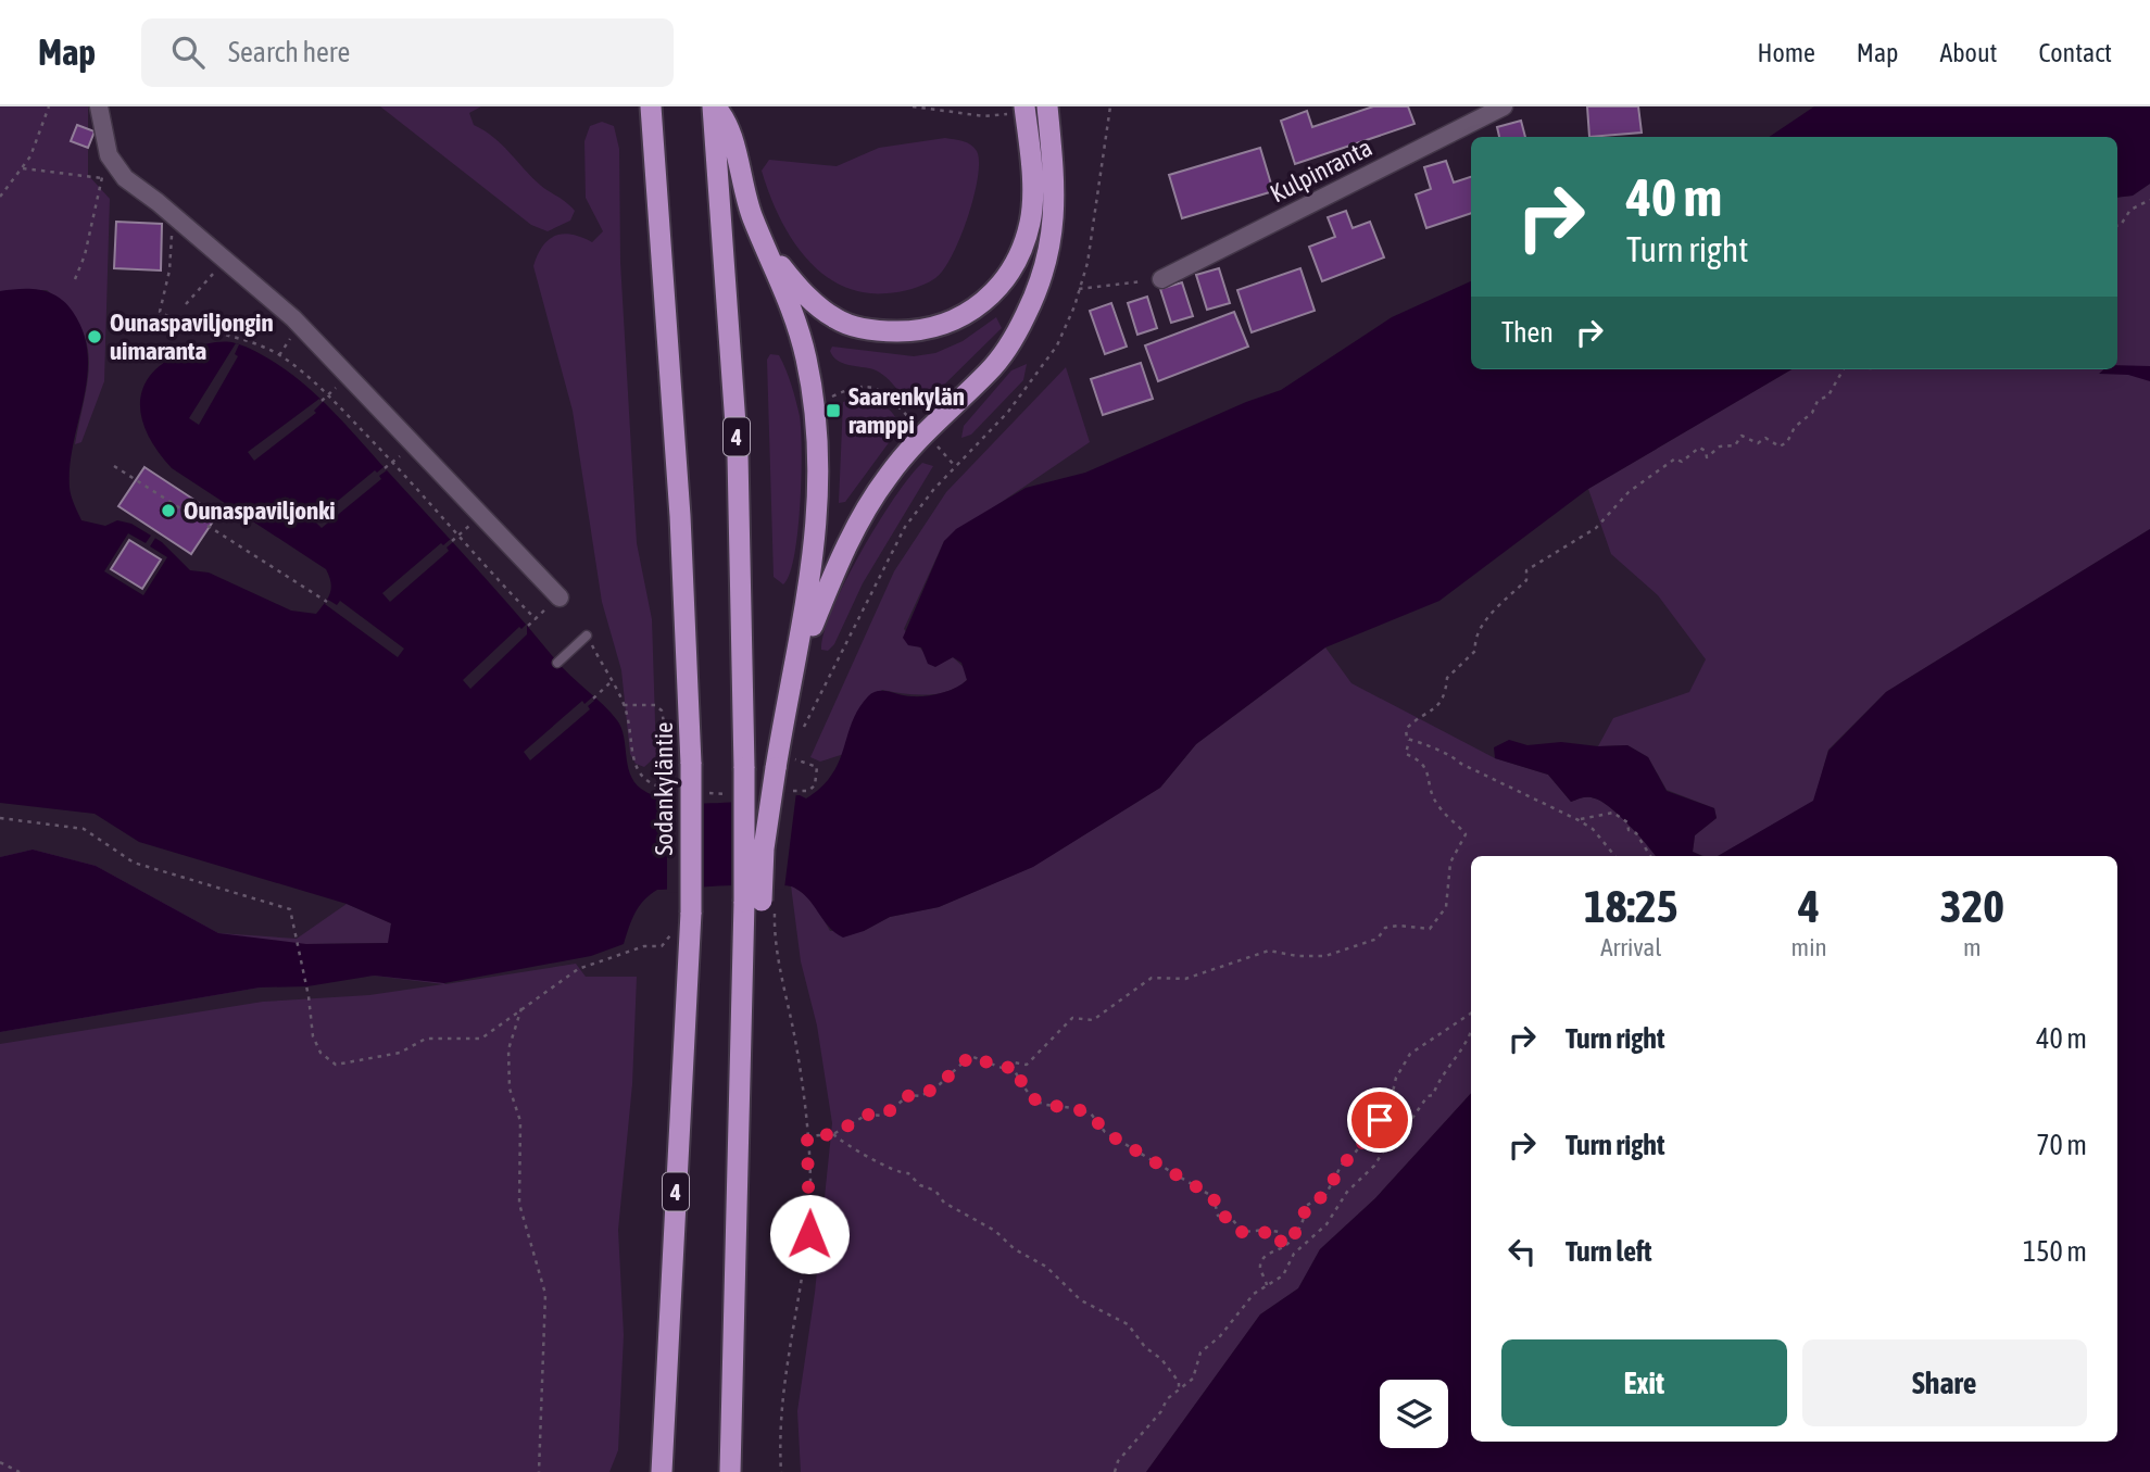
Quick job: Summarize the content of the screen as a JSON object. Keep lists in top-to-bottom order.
{
  "streets": {
    "highway": ["4", "Sodankyläntie"],
    "street": ["Kulpinranta"]
  },
  "places": {
    "other": ["Ounaspaviljongin uimaranta", "Ounaspaviljonki"],
    "transit": ["Saarenkylän ramppi"]
  },
  "page": {
    "header": "Map",
    "search": "Search here",
    "nav": [
      "Home",
      "Map",
      "About",
      "Contact"
    ],
    "turn": ["40 m", "Turn right"],
    "then": "Then",
    "eta": [
      "18:25",
      "Arrival",
      "4",
      "min",
      "320",
      "m"
    ],
    "list": [
      {
        "name": "Turn right",
        "value": "40 m"
      },
      {
        "name": "Turn right",
        "value": "70 m"
      },
      {
        "name": "Turn left",
        "value": "150 m"
      }
    ],
    "buttons": ["Exit", "Share"]
  }
}
